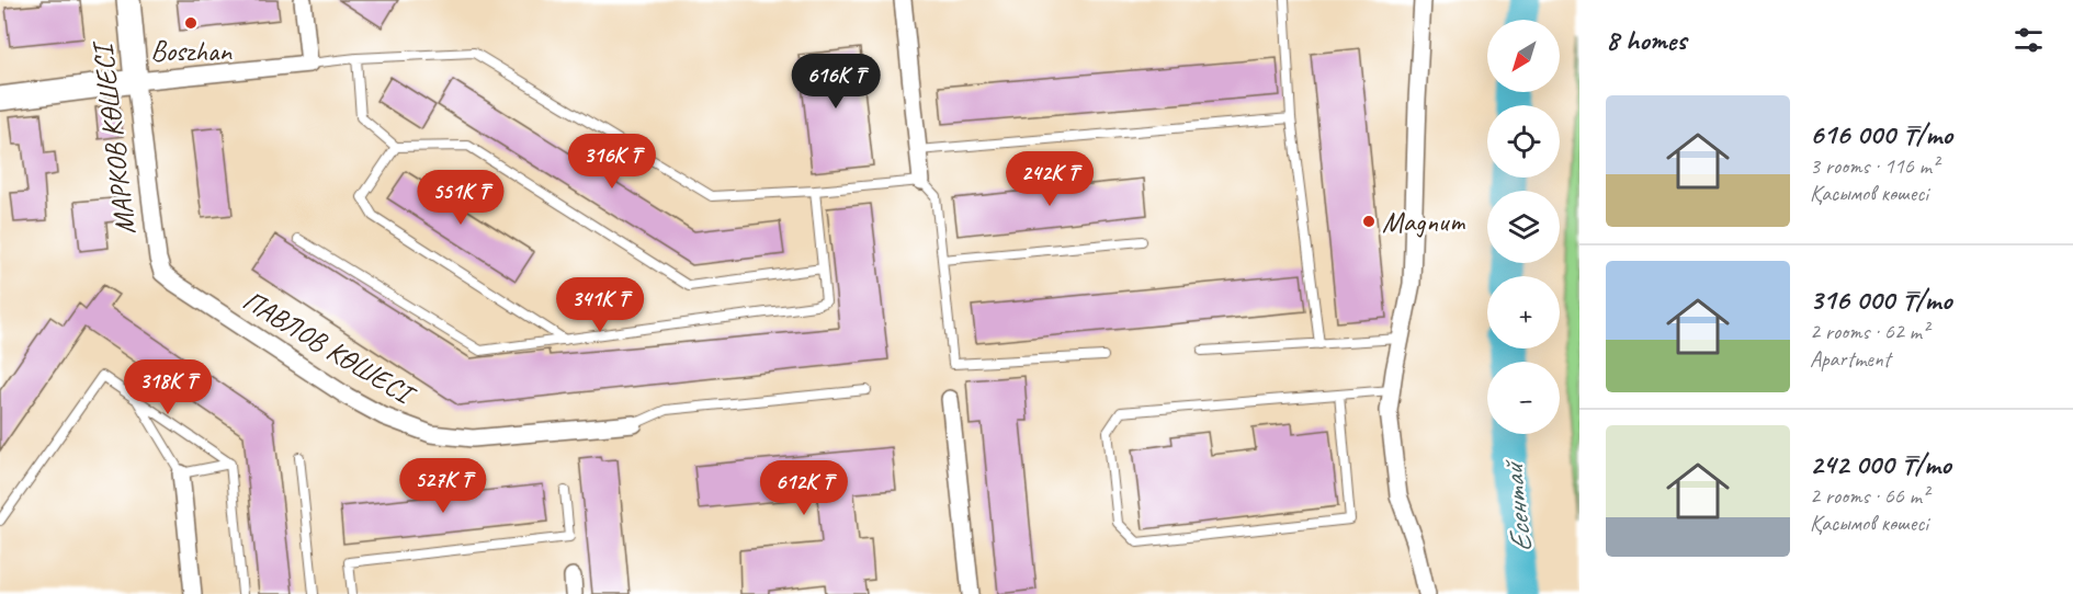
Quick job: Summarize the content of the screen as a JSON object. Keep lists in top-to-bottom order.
{
  "streets": {
    "street": ["МАРКОВ КӨШЕСІ", "ПАВЛОВ КӨШЕСІ"]
  },
  "crossings": [
    ["МАРКОВ КӨШЕСІ", "ПАВЛОВ КӨШЕСІ"]
  ],
  "water": ["Есентай"],
  "places": ["Boszhan", "Magnum"],
  "north": "bottom left",
  "page": {
    "heading": "8 homes",
    "map_buttons": ["+", "−"],
    "price": [
      "616K ₸",
      "316K ₸",
      "242K ₸",
      "551K ₸",
      "341K ₸",
      "318K ₸",
      "527K ₸",
      "612K ₸"
    ],
    "list": [
      {
        "name": "616 000 ₸/mo",
        "note": "3 rooms · 116 m² · Қасымов көшесі"
      },
      {
        "name": "316 000 ₸/mo",
        "note": "2 rooms · 62 m² · Apartment"
      },
      {
        "name": "242 000 ₸/mo",
        "note": "2 rooms · 66 m² · Қасымов көшесі"
      }
    ]
  }
}
